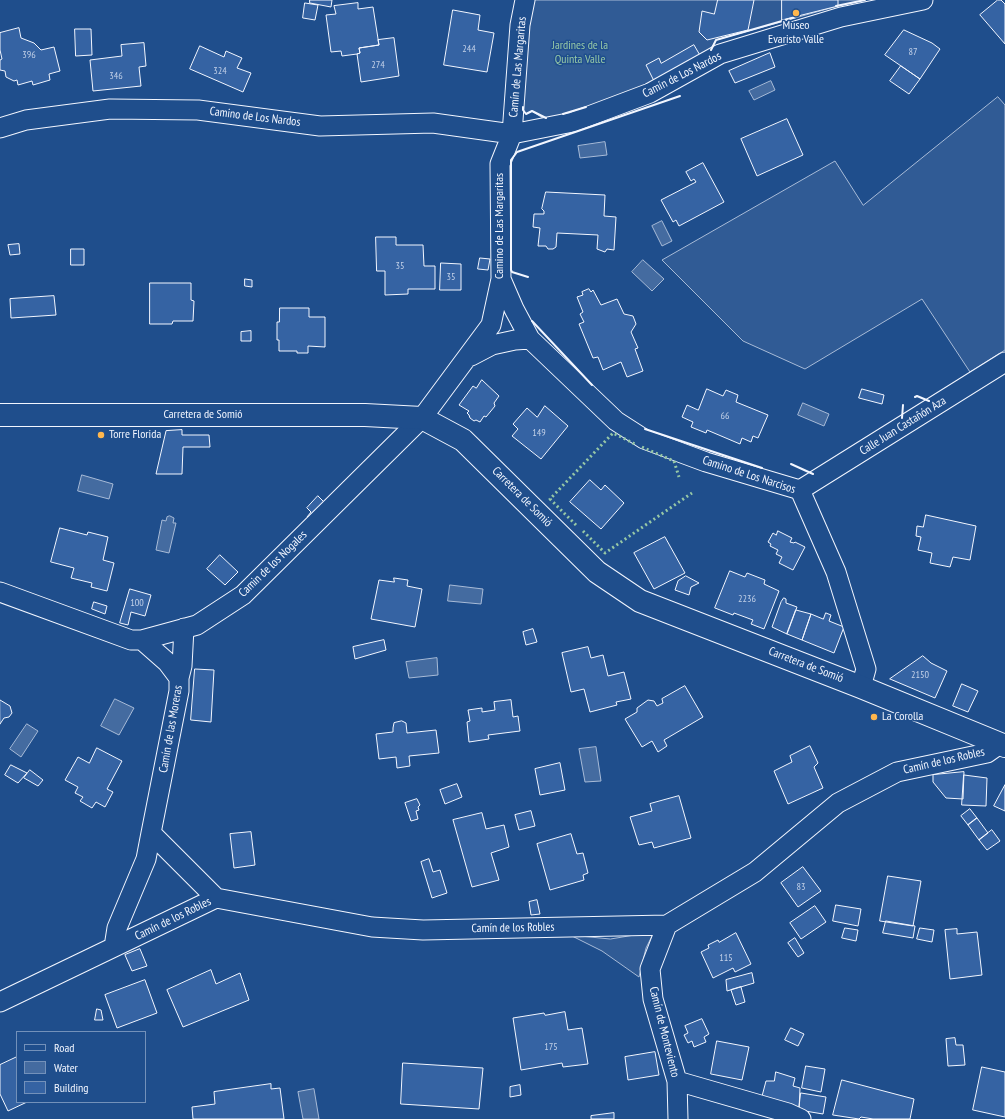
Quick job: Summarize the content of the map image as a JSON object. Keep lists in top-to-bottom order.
{
  "streets": {
    "street": [
      "Camín de Las Margaritas",
      "Camín de Los Nardos",
      "Camino de Los Nardos",
      "Camino de Las Margaritas",
      "Carretera de Somió",
      "Calle Juan Castañón Aza",
      "Camino de Los Narcisos",
      "Camin de los Nogales",
      "Camín de las Moreras",
      "Camín de los Robles",
      "Camín de Monteviento"
    ]
  },
  "crossings": [
    ["Camín de Las Margaritas", "Camín de Los Nardos"],
    ["Camín de Las Margaritas", "Camino de Los Nardos"],
    ["Camín de Las Margaritas", "Camino de Las Margaritas"],
    ["Camín de Los Nardos", "Camino de Los Nardos"],
    ["Camín de Los Nardos", "Camino de Las Margaritas"],
    ["Camino de Los Nardos", "Camino de Las Margaritas"],
    ["Camino de Las Margaritas", "Carretera de Somió"],
    ["Camino de Las Margaritas", "Camino de Los Narcisos"],
    ["Camino de Las Margaritas", "Camin de los Nogales"],
    ["Carretera de Somió", "Camino de Los Narcisos"],
    ["Carretera de Somió", "Camin de los Nogales"],
    ["Carretera de Somió", "Camín de los Robles"],
    ["Calle Juan Castañón Aza", "Camino de Los Narcisos"],
    ["Camin de los Nogales", "Camín de las Moreras"],
    ["Camín de las Moreras", "Camín de los Robles"],
    ["Camín de los Robles", "Camín de Monteviento"]
  ],
  "parks": ["Jardines de la Quinta Valle"],
  "places": ["Museo Evaristo Valle", "Torre Florida", "La Corolla"],
  "house_numbers": [
    "244",
    "87",
    "396",
    "274",
    "324",
    "346",
    "35",
    "35",
    "66",
    "149",
    "2236",
    "100",
    "2150",
    "83",
    "115",
    "175"
  ],
  "legend": ["Road", "Water", "Building"]
}
